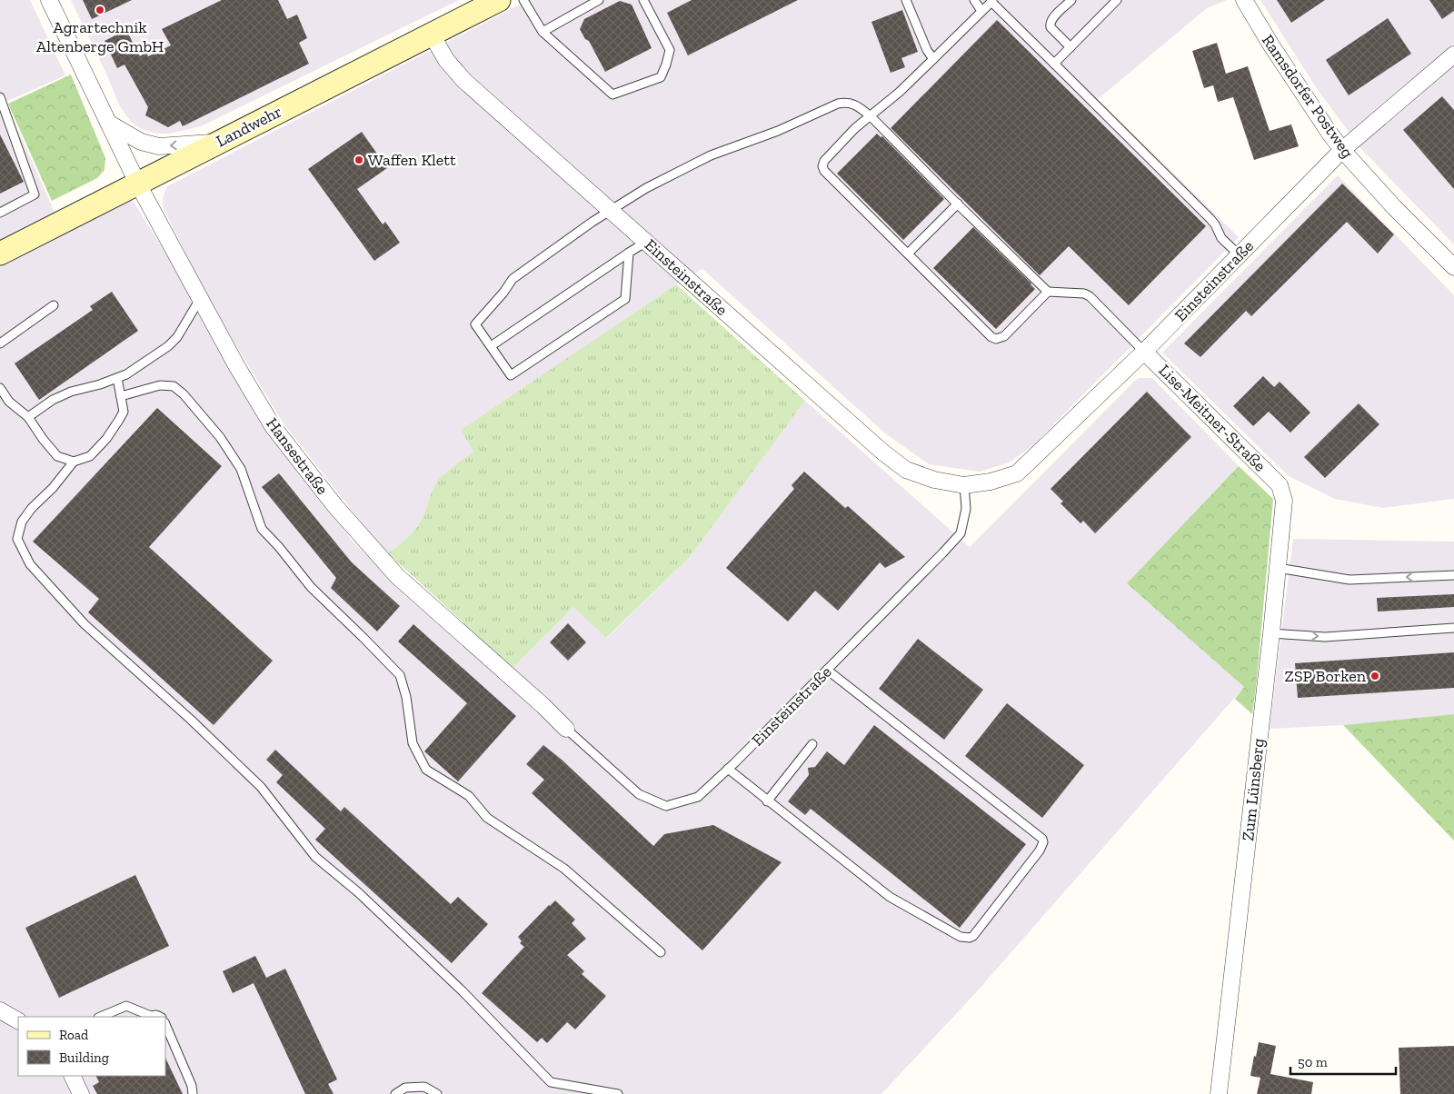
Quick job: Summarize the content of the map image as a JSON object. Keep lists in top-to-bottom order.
{
  "streets": {
    "main road": ["Landwehr"],
    "street": [
      "Ramsdorfer Postweg",
      "Einsteinstraße",
      "Lise-Meitner-Straße",
      "Hansestraße",
      "Zum Lünsberg"
    ]
  },
  "crossings": [
    ["Ramsdorfer Postweg", "Einsteinstraße"],
    ["Landwehr", "Einsteinstraße"],
    ["Landwehr", "Hansestraße"],
    ["Einsteinstraße", "Lise-Meitner-Straße"],
    ["Einsteinstraße", "Hansestraße"],
    ["Lise-Meitner-Straße", "Zum Lünsberg"]
  ],
  "places": ["Agrartechnik Altenberge GmbH", "Waffen Klett", "ZSP Borken"],
  "legend": ["Road", "Building"],
  "scale_bar": "50 m"
}
